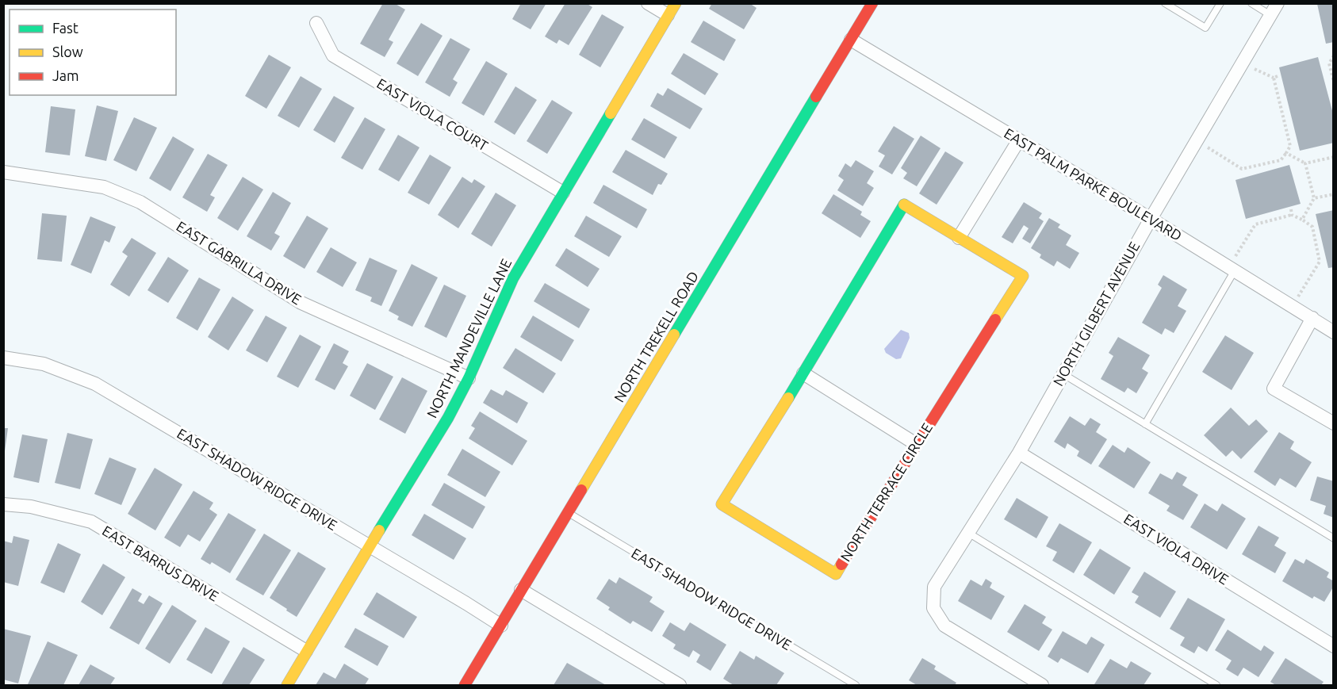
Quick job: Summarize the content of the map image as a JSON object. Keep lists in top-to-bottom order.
{
  "streets": {
    "street": [
      "EAST VIOLA COURT",
      "EAST PALM PARKE BOULEVARD",
      "EAST GABRILLA DRIVE",
      "NORTH GILBERT AVENUE",
      "NORTH TREKELL ROAD",
      "NORTH MANDEVILLE LANE",
      "EAST SHADOW RIDGE DRIVE",
      "NORTH TERRACE CIRCLE",
      "EAST VIOLA DRIVE",
      "EAST BARRUS DRIVE"
    ]
  },
  "crossings": [
    ["EAST VIOLA COURT", "NORTH MANDEVILLE LANE"],
    ["EAST PALM PARKE BOULEVARD", "NORTH GILBERT AVENUE"],
    ["EAST PALM PARKE BOULEVARD", "NORTH TREKELL ROAD"],
    ["EAST GABRILLA DRIVE", "NORTH MANDEVILLE LANE"],
    ["NORTH GILBERT AVENUE", "EAST VIOLA DRIVE"],
    ["NORTH TREKELL ROAD", "EAST SHADOW RIDGE DRIVE"],
    ["NORTH MANDEVILLE LANE", "EAST SHADOW RIDGE DRIVE"],
    ["NORTH MANDEVILLE LANE", "EAST BARRUS DRIVE"]
  ],
  "legend": ["Fast", "Slow", "Jam"]
}
